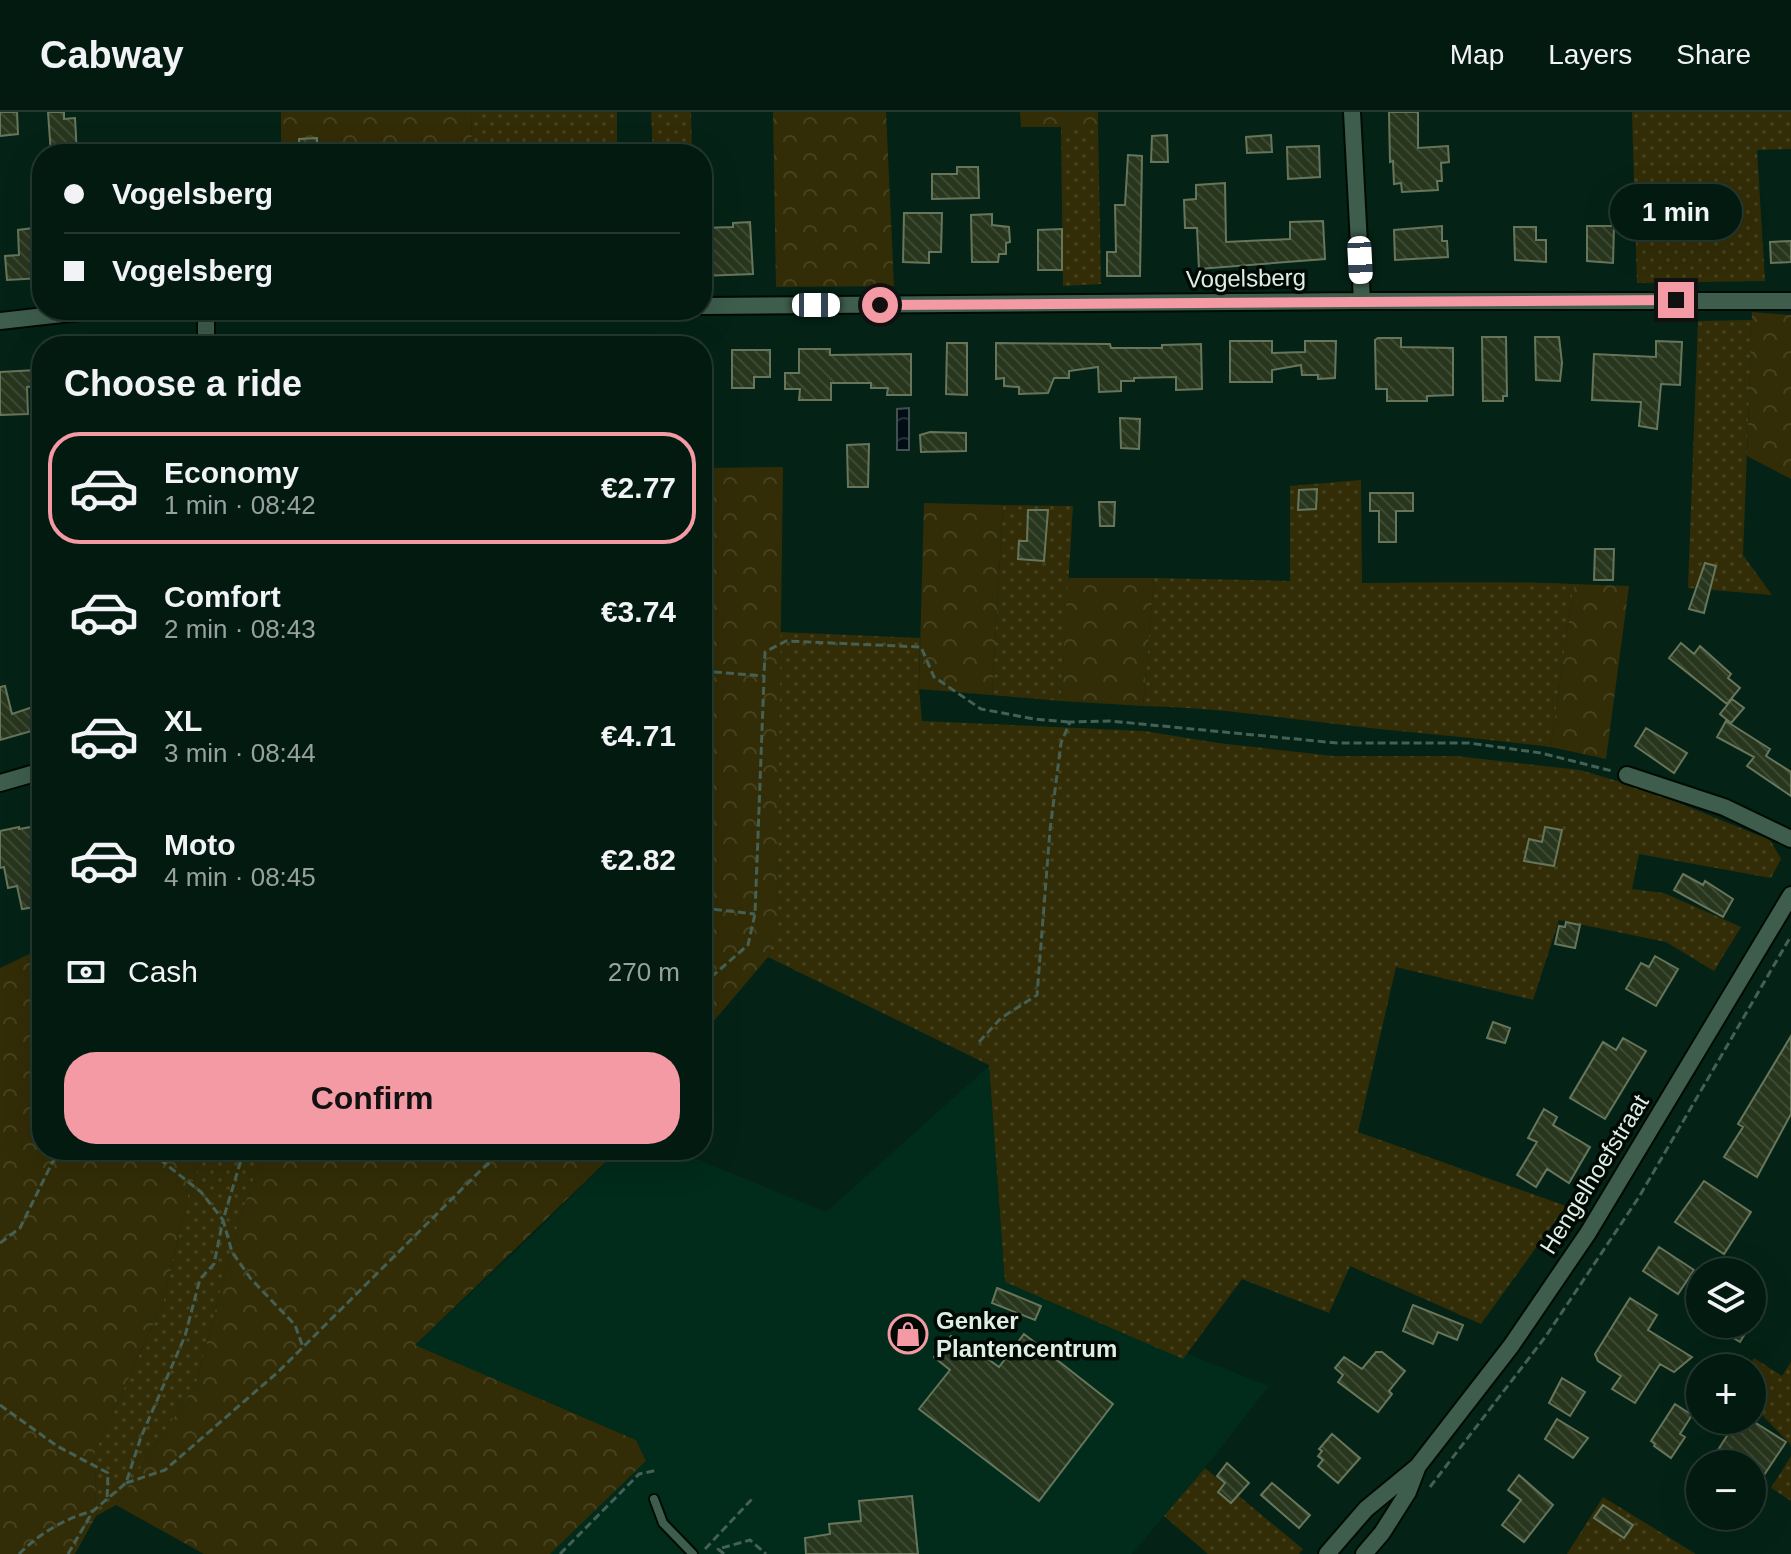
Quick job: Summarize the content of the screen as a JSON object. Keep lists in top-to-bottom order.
{
  "streets": {
    "street": ["Vogelsberg", "Hengelhoefstraat"]
  },
  "places": {
    "shop": ["Genker Plantencentrum"]
  },
  "page": {
    "header": "Cabway",
    "nav": ["Map", "Layers", "Share"],
    "banner": ["Vogelsberg", "Vogelsberg"],
    "bubble": "1 min",
    "heading": "Choose a ride",
    "list": [
      {
        "name": "Economy",
        "note": "1 min · 08:42",
        "value": "€2.77"
      },
      {
        "name": "Comfort",
        "note": "2 min · 08:43",
        "value": "€3.74"
      },
      {
        "name": "XL",
        "note": "3 min · 08:44",
        "value": "€4.71"
      },
      {
        "name": "Moto",
        "note": "4 min · 08:45",
        "value": "€2.82"
      }
    ],
    "pay": ["Cash", "270 m"],
    "buttons": "Confirm",
    "map_buttons": ["+", "−"]
  }
}
